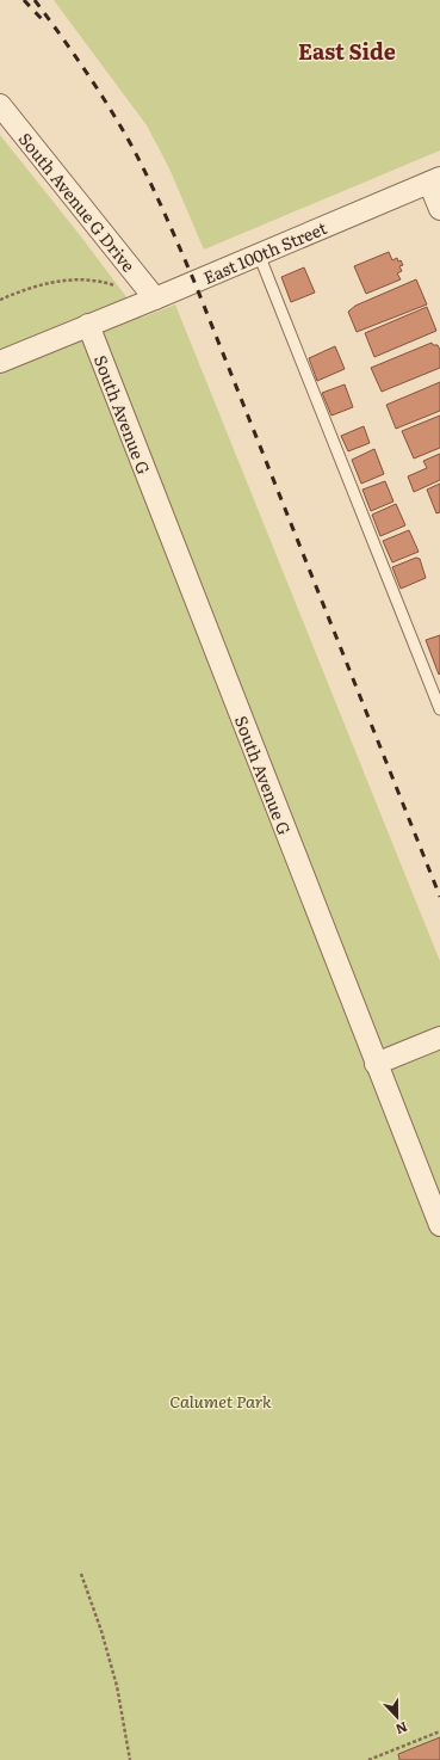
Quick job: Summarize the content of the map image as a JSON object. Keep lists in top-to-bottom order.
{
  "streets": {
    "street": ["South Avenue G Drive", "East 100th Street", "South Avenue G"]
  },
  "crossings": [
    ["South Avenue G Drive", "East 100th Street"],
    ["East 100th Street", "South Avenue G"]
  ],
  "districts": ["East Side"],
  "parks": ["Calumet Park"],
  "north": "bottom"
}
